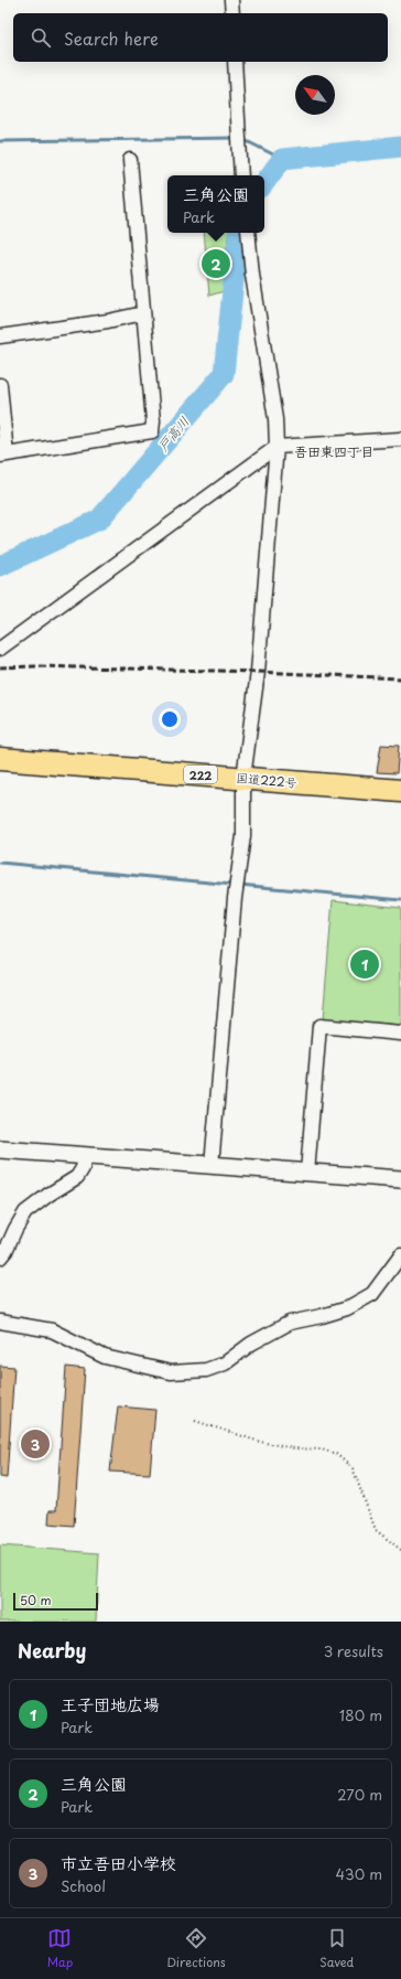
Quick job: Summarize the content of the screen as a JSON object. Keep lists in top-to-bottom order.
{
  "streets": {
    "highway": ["222", "国道222号"]
  },
  "districts": ["吾田東四丁目"],
  "water": ["戸高川"],
  "scale_bar": "50 m",
  "north": "top left",
  "page": {
    "search": "Search here",
    "popup": ["三角公園", "Park"],
    "pins": ["2", "1", "3"],
    "scale": "50 m",
    "heading": ["Nearby", "3 results"],
    "list": [
      {
        "mark": "1",
        "name": "王子団地広場",
        "note": "Park",
        "value": "180 m"
      },
      {
        "mark": "2",
        "name": "三角公園",
        "note": "Park",
        "value": "270 m"
      },
      {
        "mark": "3",
        "name": "市立吾田小学校",
        "note": "School",
        "value": "430 m"
      }
    ],
    "nav": ["Map", "Directions", "Saved"]
  }
}
